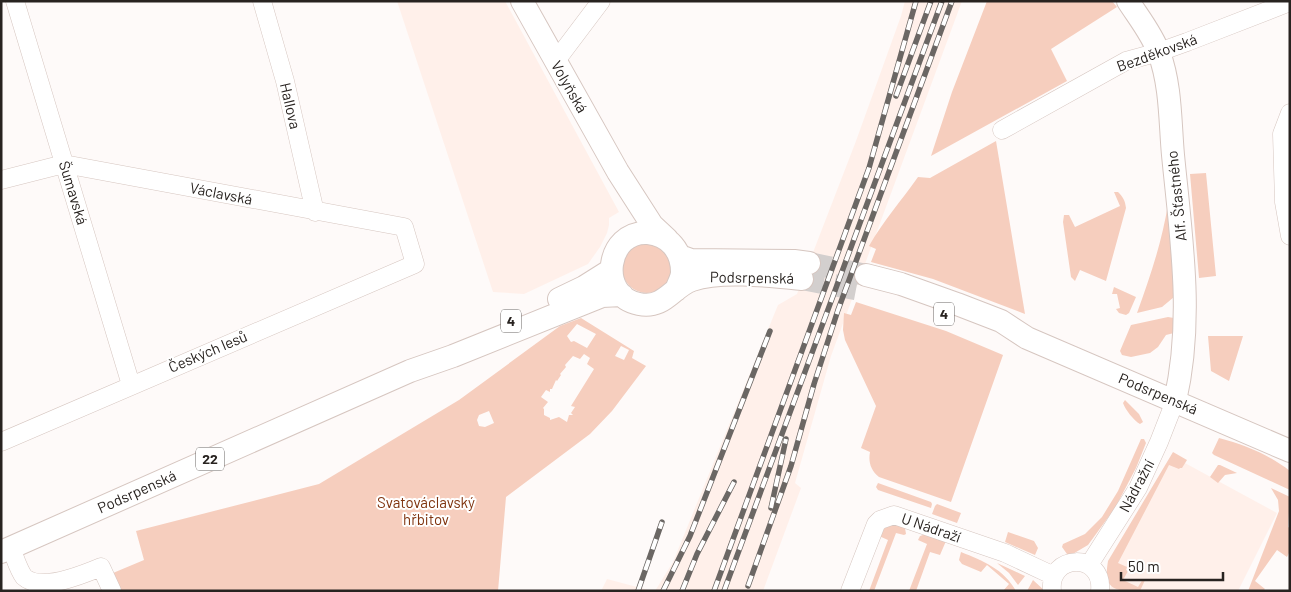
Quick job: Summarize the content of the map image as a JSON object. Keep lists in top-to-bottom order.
{
  "streets": {
    "main road": [
      "Volyňská",
      "Alf. Šťastného",
      "Podsrpenská",
      "4",
      "22"
    ],
    "street": [
      "Bezděkovská",
      "Hallova",
      "Šumavská",
      "Václavská",
      "Českých lesů",
      "Nádražní",
      "U Nádraží"
    ]
  },
  "crossings": [
    ["Bezděkovská", "Alf. Šťastného"],
    ["Volyňská", "Podsrpenská"],
    ["Hallova", "Václavská"],
    ["Šumavská", "Václavská"],
    ["Šumavská", "Českých lesů"],
    ["Václavská", "Českých lesů"],
    ["Alf. Šťastného", "Podsrpenská"],
    ["Alf. Šťastného", "Nádražní"],
    ["Podsrpenská", "Nádražní"]
  ],
  "parks": ["Svatováclavský hřbitov"],
  "scale_bar": "50 m"
}
